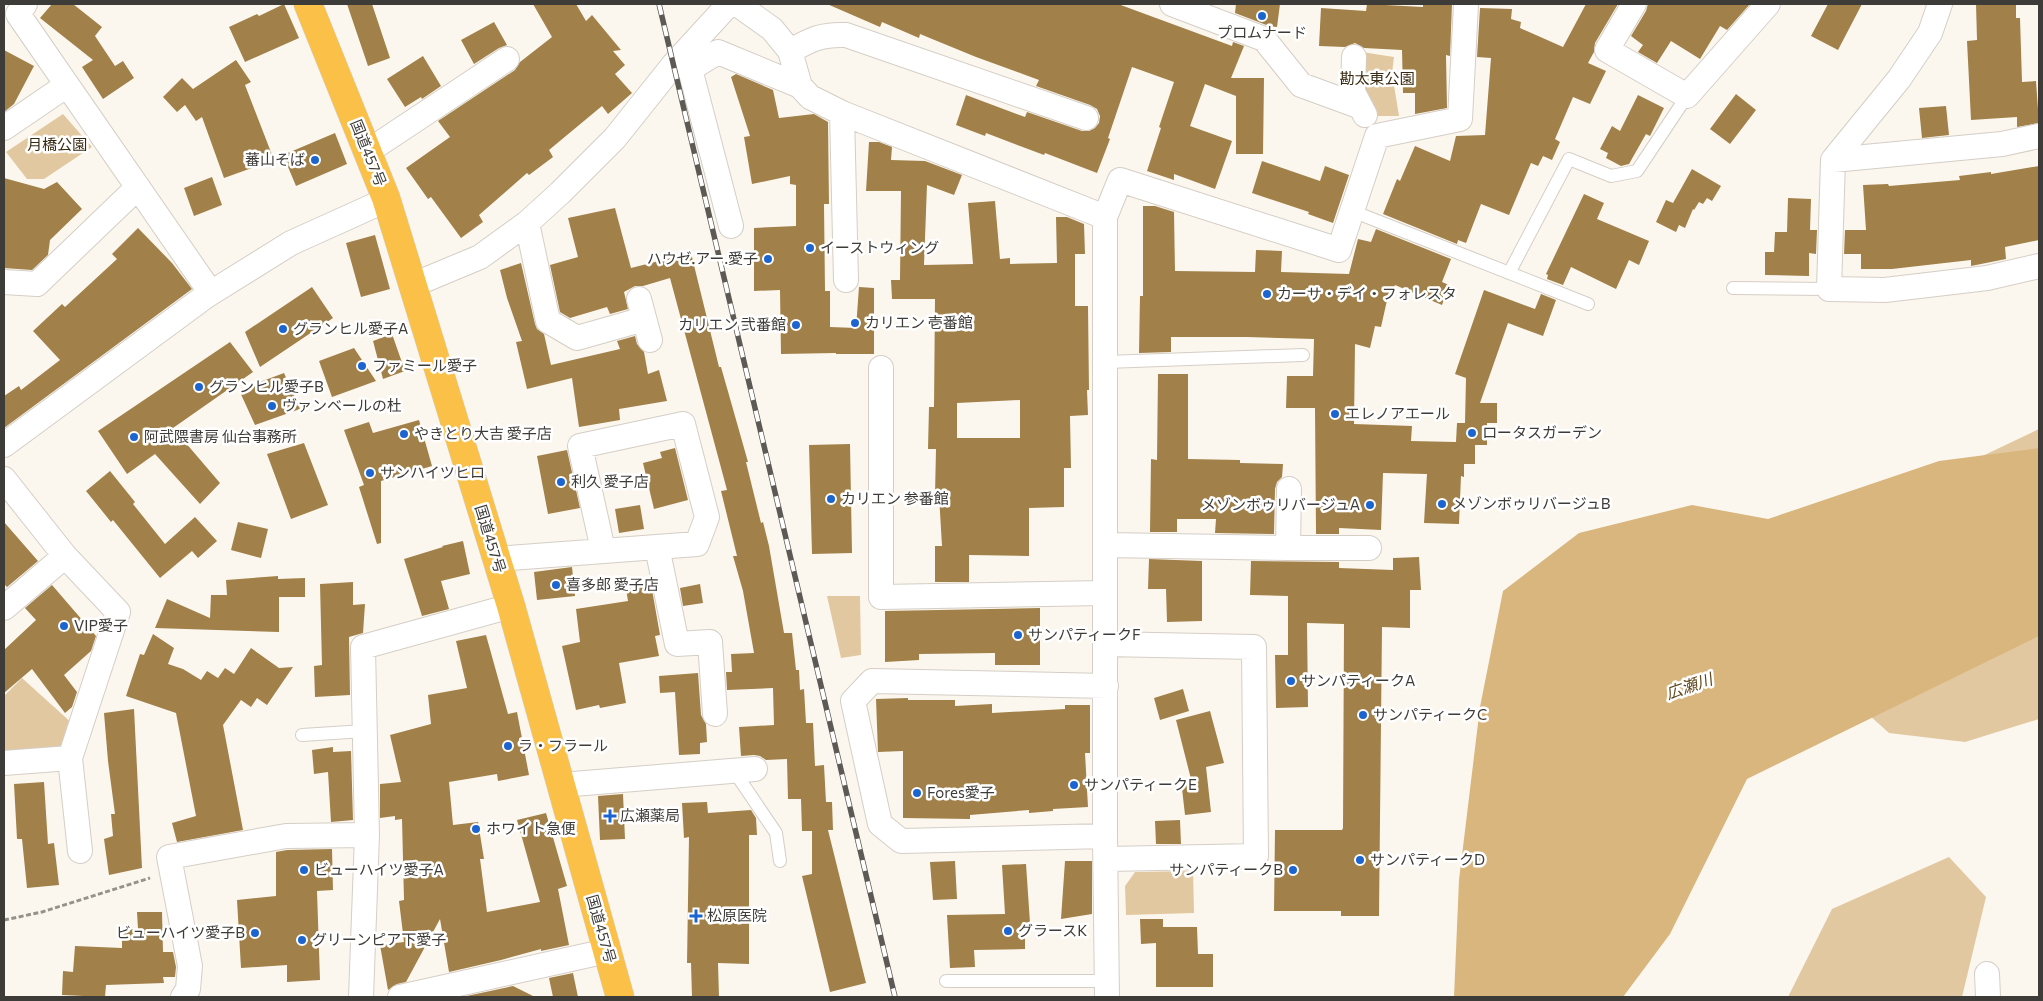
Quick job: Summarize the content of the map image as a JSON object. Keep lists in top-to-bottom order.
{
  "streets": {
    "highway": ["国道457号"]
  },
  "water": ["広瀬川"],
  "parks": ["勘太東公園", "月橋公園"],
  "places": {
    "other": [
      "プロムナード",
      "蕃山そば",
      "イーストウィング",
      "ハウゼ.アー.愛子",
      "カーサ・デイ・フォレスタ",
      "カリエン 壱番館",
      "カリエン 弐番館",
      "グランヒル愛子A",
      "ファミール愛子",
      "グランヒル愛子B",
      "ヴァンベールの杜",
      "エレノアエール",
      "ロータスガーデン",
      "やきとり大吉 愛子店",
      "阿武隈書房 仙台事務所",
      "サンハイツヒロ",
      "利久 愛子店",
      "カリエン 参番館",
      "メゾンボゥリバージュB",
      "メゾンボゥリバージュA",
      "喜多郎 愛子店",
      "VIP愛子",
      "サンパティークF",
      "サンパティークA",
      "サンパティークC",
      "ラ・フラール",
      "サンパティークE",
      "Fores愛子",
      "ホワイト急便",
      "サンパティークD",
      "ビューハイツ愛子A",
      "サンパティークB",
      "グラースK",
      "ビューハイツ愛子B",
      "グリーンピア下愛子"
    ],
    "health": ["広瀬薬局", "松原医院"]
  }
}
